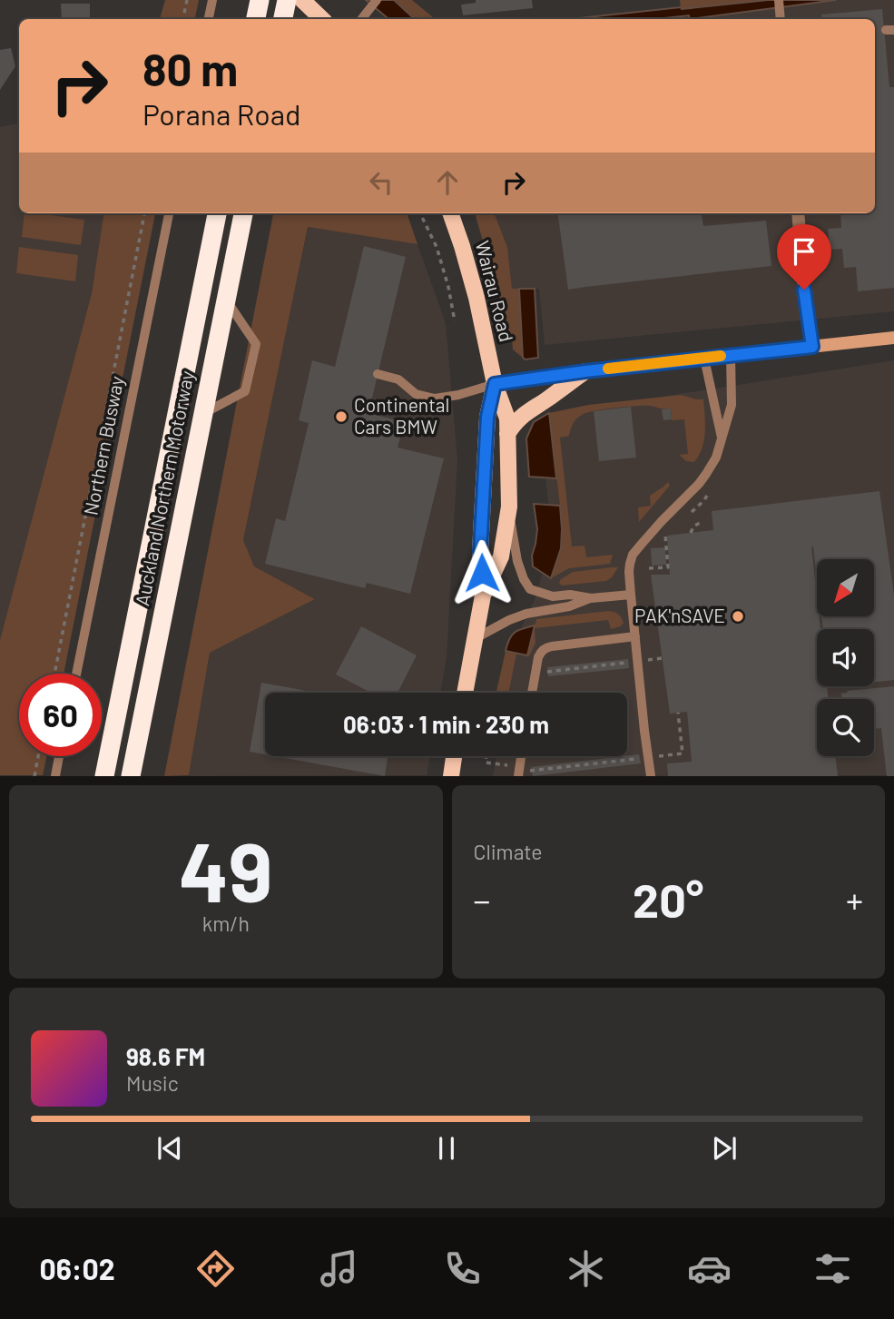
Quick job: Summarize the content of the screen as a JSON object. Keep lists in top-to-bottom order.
{
  "streets": {
    "highway": ["Auckland Northern Motorway"],
    "main road": ["Wairau Road"],
    "lane": ["Northern Busway"]
  },
  "places": ["Continental Cars BMW", "PAK'nSAVE"],
  "north": "bottom left",
  "page": {
    "turn": ["80 m", "Porana Road"],
    "limit": "60",
    "trip": "06:03 · 1 min · 230 m",
    "tile": [
      ["49", "km/h"],
      "Climate"
    ],
    "heat": ["−", "20°", "+"],
    "song": ["98.6 FM", "Music"],
    "tabs": "06:02"
  }
}
